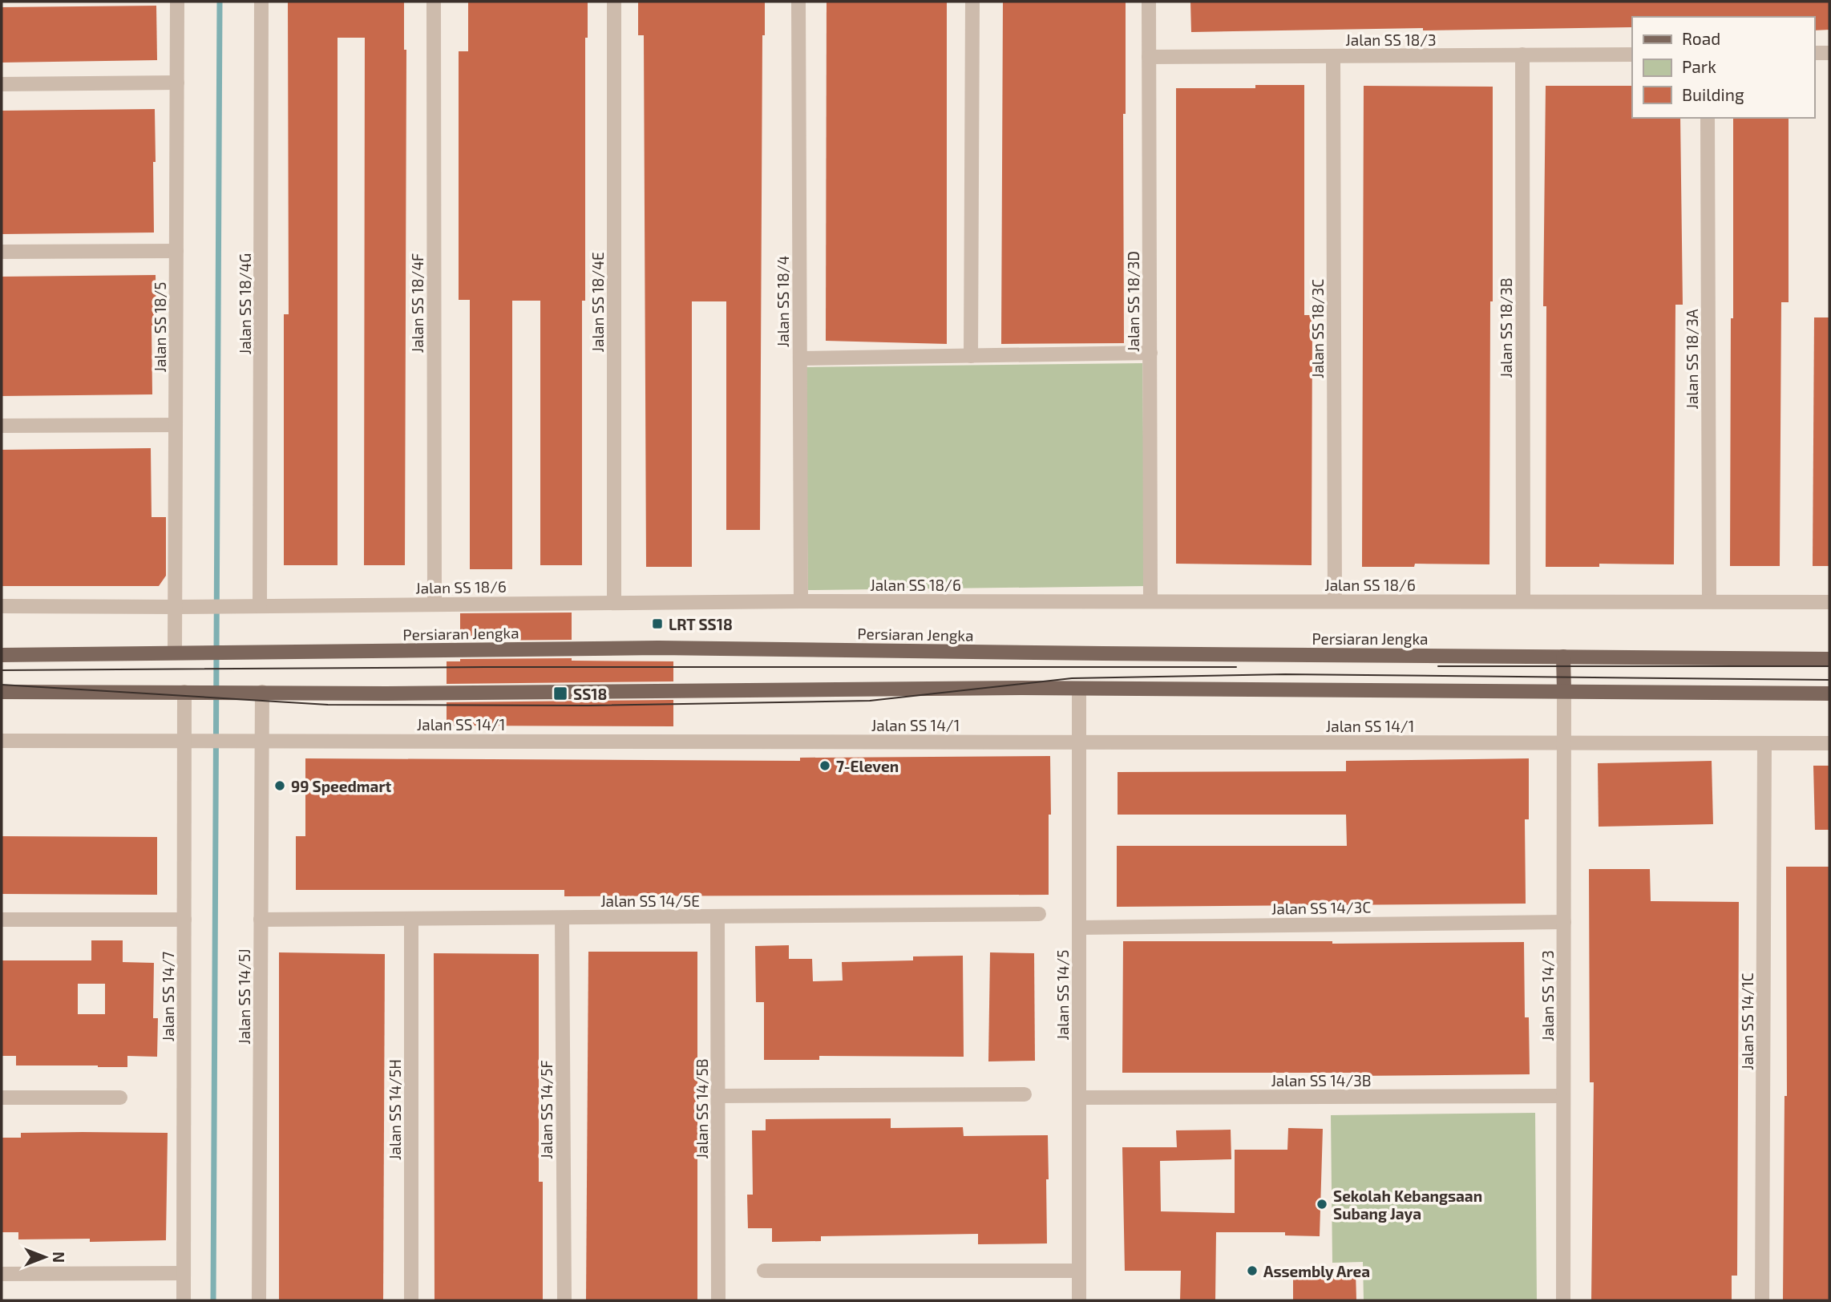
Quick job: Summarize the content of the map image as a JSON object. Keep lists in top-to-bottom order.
{
  "streets": {
    "main road": ["Persiaran Jengka"],
    "street": [
      "Jalan SS 18/3",
      "Jalan SS 18/4",
      "Jalan SS 18/3D",
      "Jalan SS 18/4E",
      "Jalan SS 18/4F",
      "Jalan SS 18/4G",
      "Jalan SS 18/5",
      "Jalan SS 18/3B",
      "Jalan SS 18/3C",
      "Jalan SS 18/3A",
      "Jalan SS 18/6",
      "Jalan SS 14/1",
      "Jalan SS 14/5E",
      "Jalan SS 14/3C",
      "Jalan SS 14/5",
      "Jalan SS 14/3",
      "Jalan SS 14/7",
      "Jalan SS 14/5J",
      "Jalan SS 14/1C",
      "Jalan SS 14/3B",
      "Jalan SS 14/5B",
      "Jalan SS 14/5H",
      "Jalan SS 14/5F"
    ]
  },
  "crossings": [
    ["Jalan SS 18/3", "Jalan SS 18/3D"],
    ["Jalan SS 18/3", "Jalan SS 18/3B"],
    ["Jalan SS 18/3", "Jalan SS 18/3C"],
    ["Jalan SS 18/4", "Jalan SS 18/6"],
    ["Jalan SS 18/3D", "Jalan SS 18/6"],
    ["Jalan SS 18/4E", "Jalan SS 18/6"],
    ["Jalan SS 18/4F", "Jalan SS 18/6"],
    ["Jalan SS 18/4G", "Jalan SS 18/6"],
    ["Jalan SS 18/5", "Jalan SS 18/6"],
    ["Jalan SS 18/5", "Persiaran Jengka"],
    ["Jalan SS 18/3B", "Jalan SS 18/6"],
    ["Jalan SS 18/3C", "Jalan SS 18/6"],
    ["Jalan SS 18/3A", "Jalan SS 18/6"],
    ["Jalan SS 14/1", "Jalan SS 14/5"],
    ["Jalan SS 14/1", "Jalan SS 14/3"],
    ["Jalan SS 14/1", "Jalan SS 14/7"],
    ["Jalan SS 14/1", "Jalan SS 14/5J"],
    ["Jalan SS 14/1", "Jalan SS 14/1C"],
    ["Jalan SS 14/5E", "Jalan SS 14/5J"],
    ["Jalan SS 14/5E", "Jalan SS 14/5B"],
    ["Jalan SS 14/5E", "Jalan SS 14/5H"],
    ["Jalan SS 14/5E", "Jalan SS 14/5F"],
    ["Jalan SS 14/3C", "Jalan SS 14/5"],
    ["Jalan SS 14/3C", "Jalan SS 14/3"],
    ["Jalan SS 14/5", "Jalan SS 14/3B"],
    ["Jalan SS 14/3", "Jalan SS 14/3B"]
  ],
  "places": {
    "transit": ["LRT SS18", "SS18"],
    "other": [
      "7-Eleven",
      "99 Speedmart",
      "Sekolah Kebangsaan Subang Jaya",
      "Assembly Area"
    ]
  },
  "legend": ["Road", "Park", "Building"],
  "north": "right"
}
